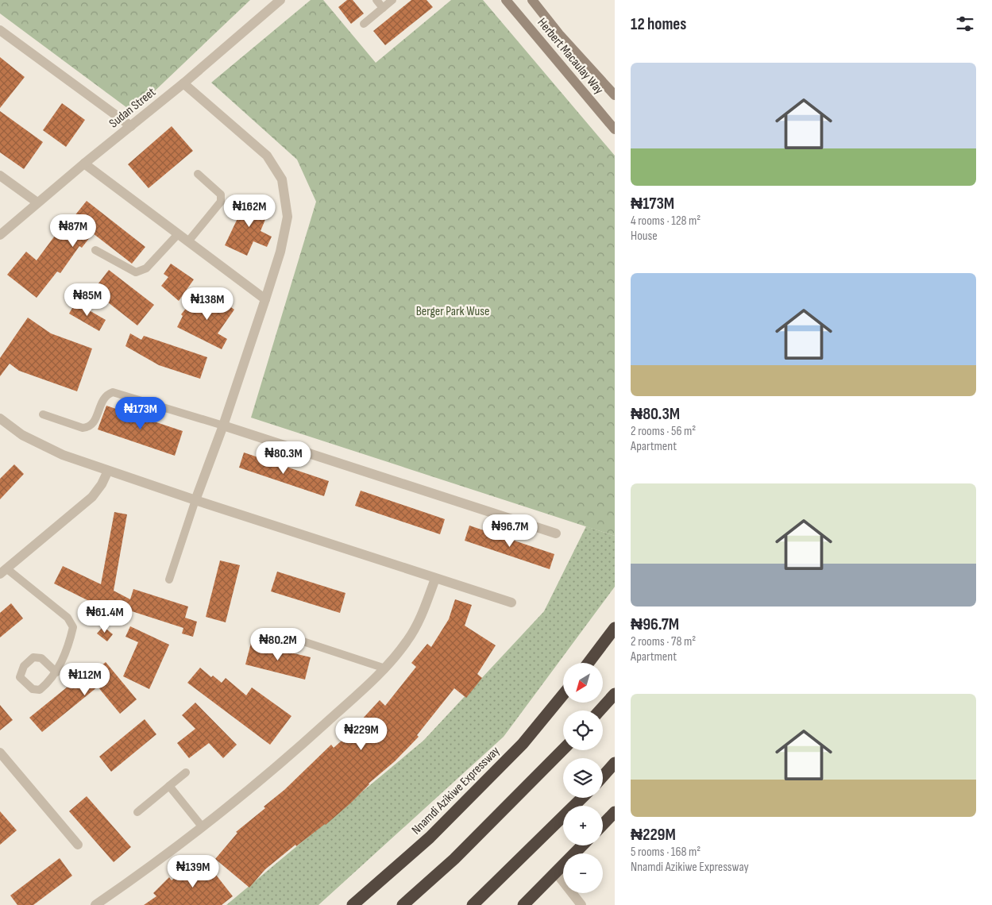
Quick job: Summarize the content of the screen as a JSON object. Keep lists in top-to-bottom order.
{
  "streets": {
    "highway": ["Nnamdi Azikiwe Expressway"],
    "main road": ["Herbert Macaulay Way"],
    "street": ["Sudan Street"]
  },
  "parks": ["Berger Park Wuse"],
  "north": "bottom left",
  "page": {
    "heading": "12 homes",
    "list": [
      {
        "name": "₦173M",
        "note": "4 rooms · 128 m² · House"
      },
      {
        "name": "₦80.3M",
        "note": "2 rooms · 56 m² · Apartment"
      },
      {
        "name": "₦96.7M",
        "note": "2 rooms · 78 m² · Apartment"
      },
      {
        "name": "₦229M",
        "note": "5 rooms · 168 m² · Nnamdi Azikiwe Expressway"
      }
    ],
    "price": [
      "₦162M",
      "₦87M",
      "₦85M",
      "₦138M",
      "₦173M",
      "₦80.3M",
      "₦96.7M",
      "₦61.4M",
      "₦80.2M",
      "₦112M",
      "₦229M",
      "₦139M"
    ],
    "map_buttons": ["+", "−"]
  }
}
